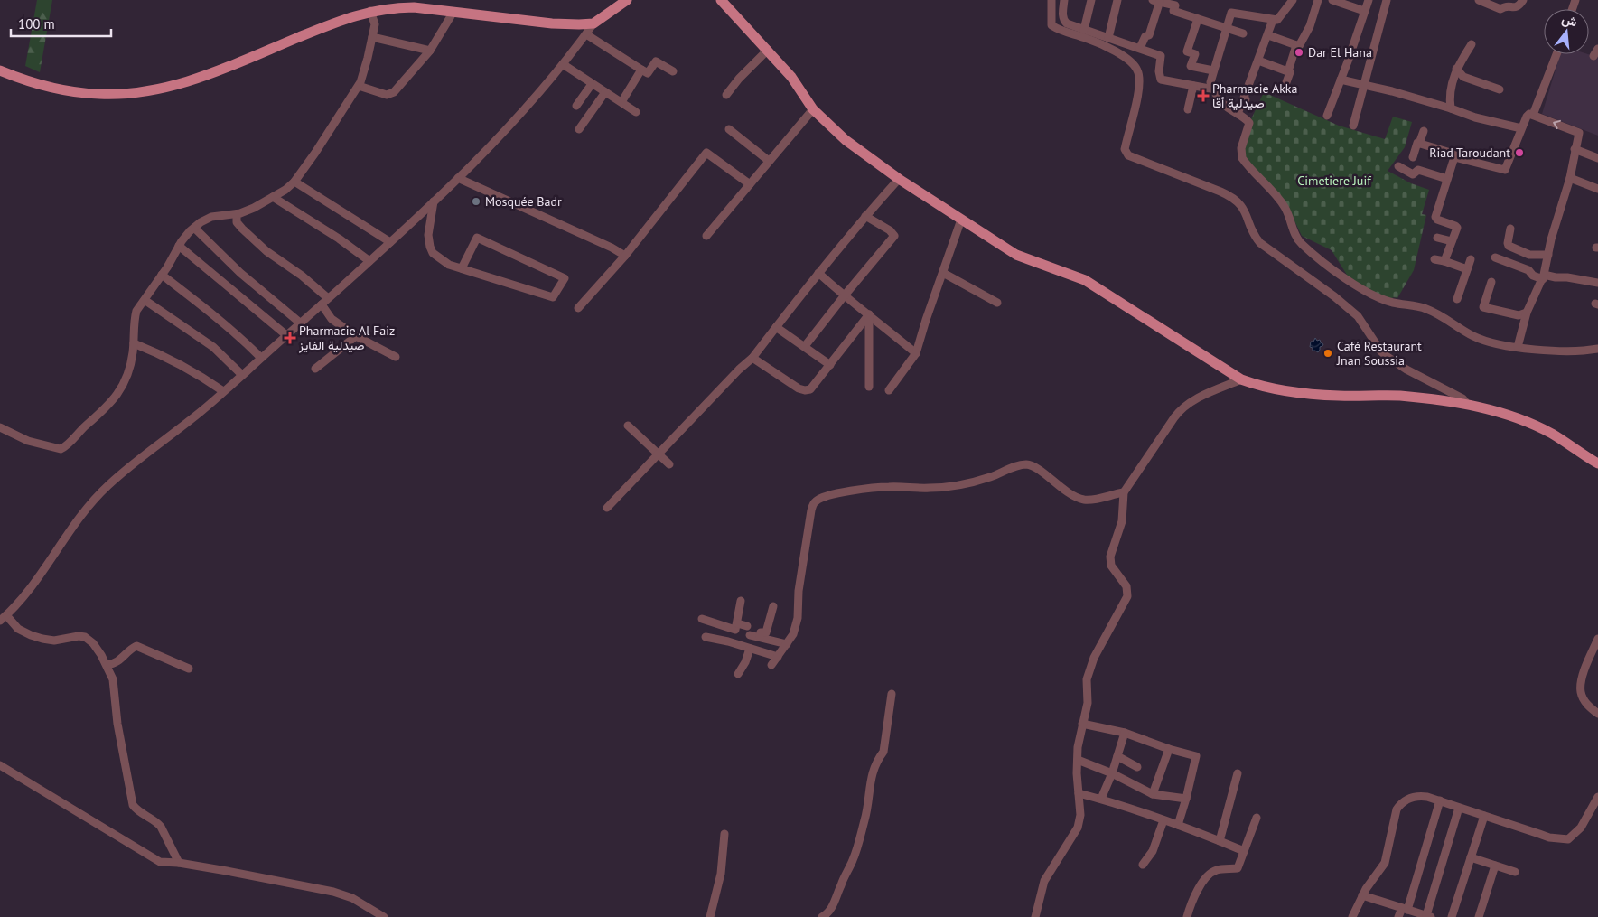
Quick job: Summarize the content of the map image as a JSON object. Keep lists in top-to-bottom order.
{
  "parks": ["Cimetiere Juif"],
  "places": {
    "other": [
      "Dar El Hana",
      "Riad Taroudant",
      "Mosquée Badr",
      "Café Restaurant Jnan Soussia"
    ],
    "health": ["Pharmacie Akka صيدلية أقا", "Pharmacie Al Faiz صيدلية الفايز"]
  },
  "scale_bar": "100 m",
  "north": "top"
}
